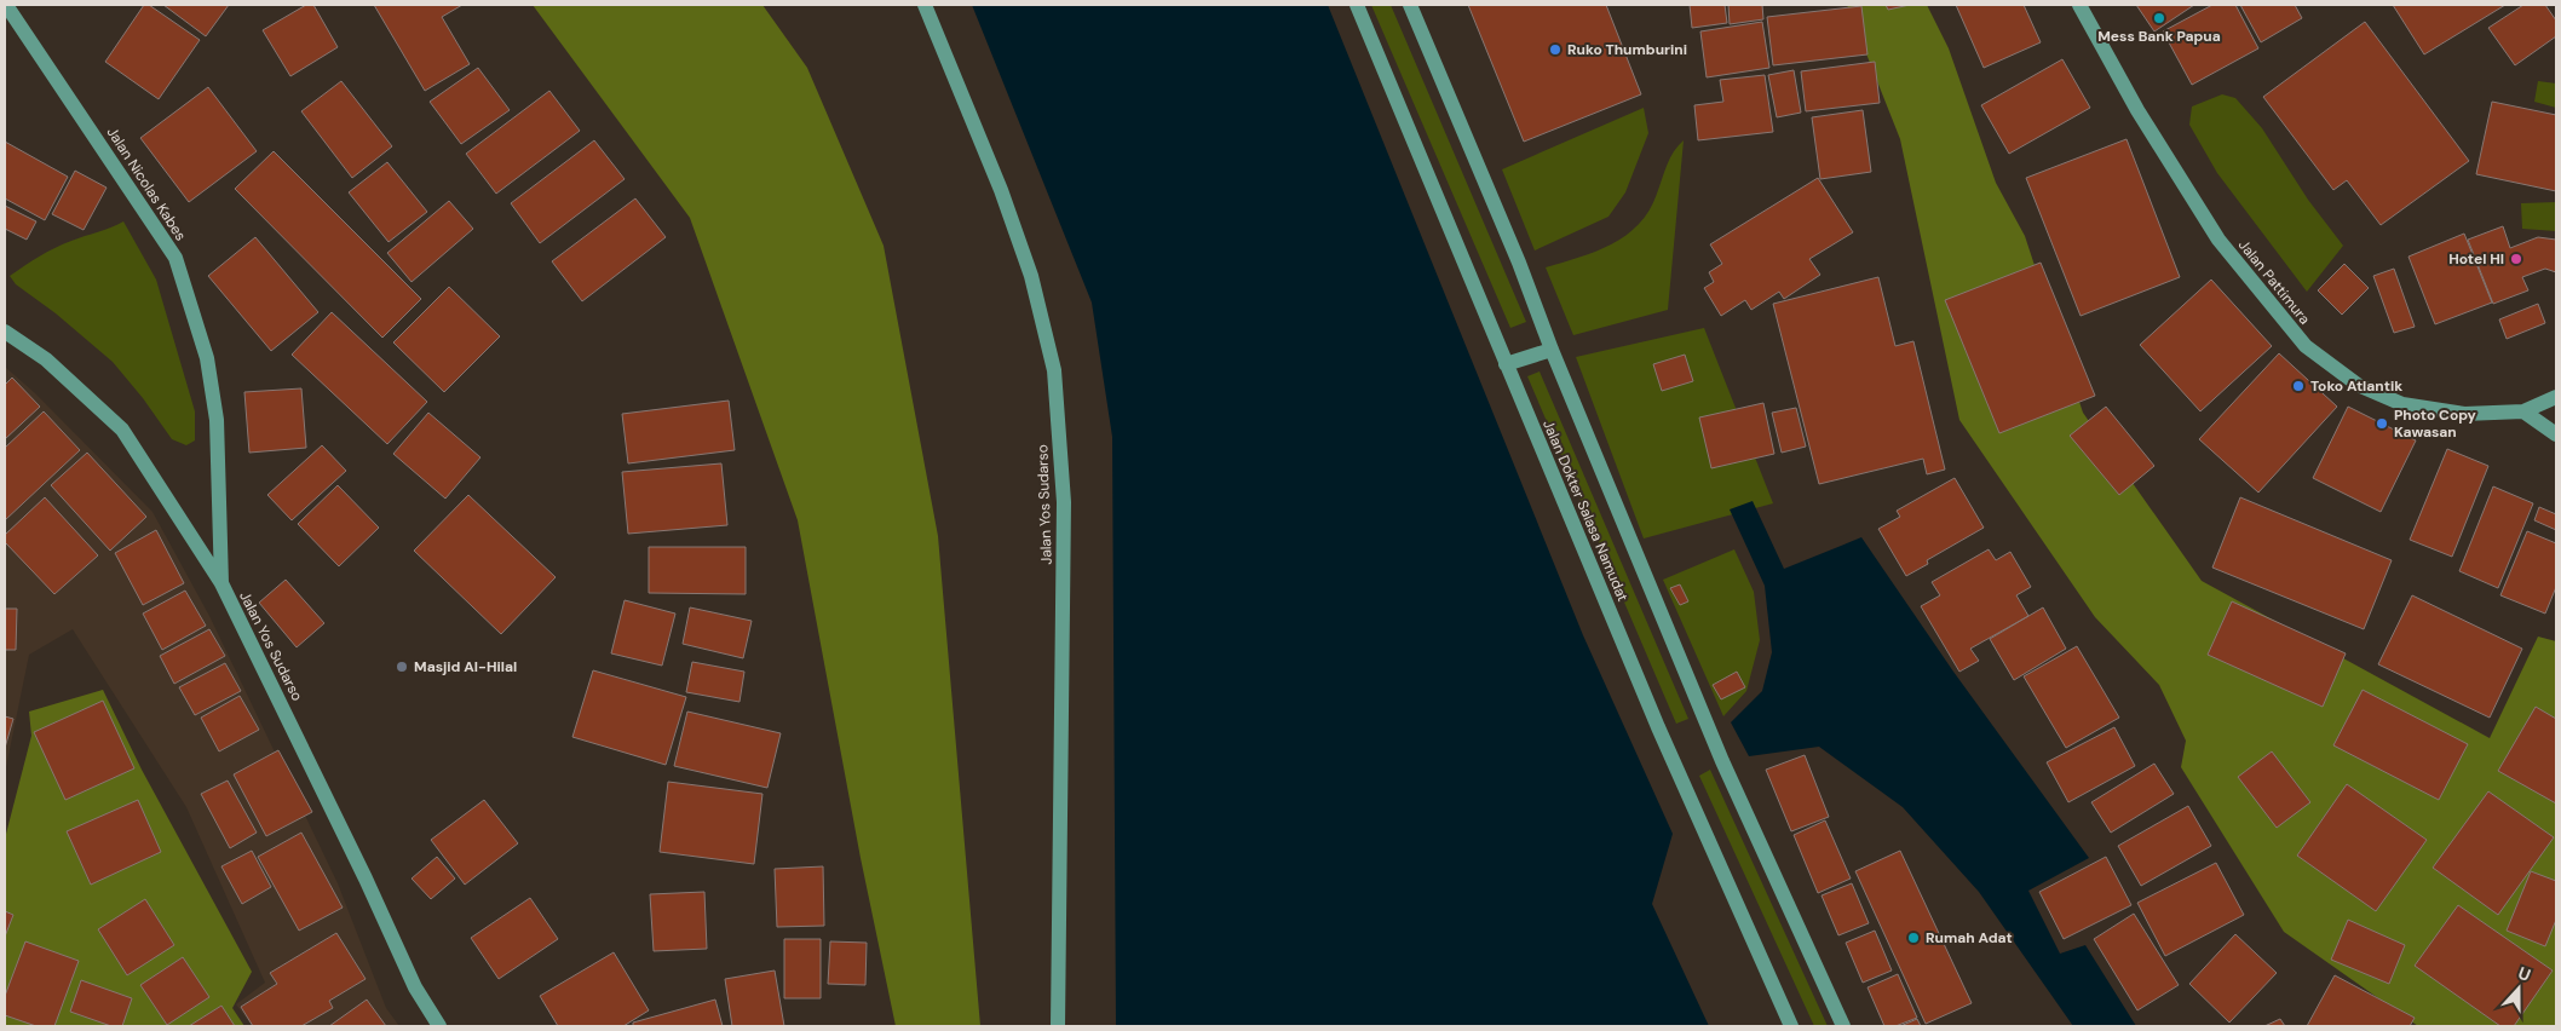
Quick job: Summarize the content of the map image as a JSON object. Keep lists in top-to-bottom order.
{
  "streets": {
    "main road": [
      "Jalan Nicolas Kabes",
      "Jalan Pattimura",
      "Jalan Yos Sudarso",
      "Jalan Dokter Salasa Namudat"
    ]
  },
  "crossings": [
    ["Jalan Nicolas Kabes", "Jalan Yos Sudarso"]
  ],
  "places": [
    "Mess Bank Papua",
    "Ruko Thumburini",
    "Hotel HI",
    "Toko Atlantik",
    "Photo Copy Kawasan",
    "Masjid Al-Hilal",
    "Rumah Adat"
  ],
  "north": "top"
}
